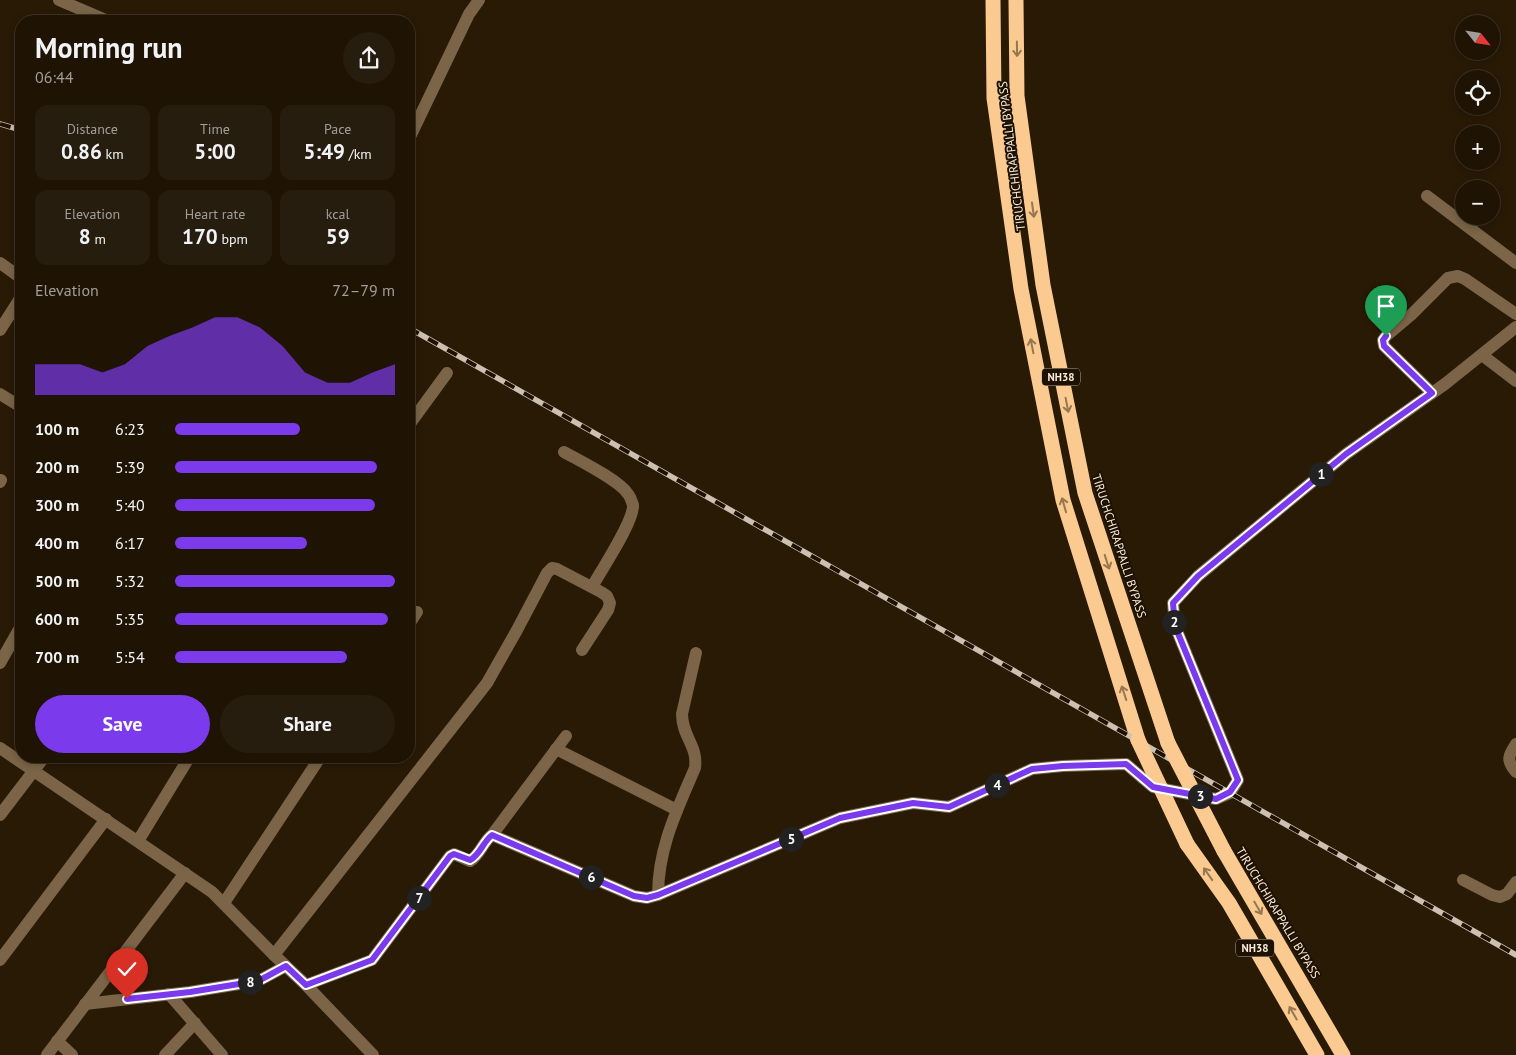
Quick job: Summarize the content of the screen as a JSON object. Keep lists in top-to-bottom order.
{
  "streets": {
    "highway": ["TIRUCHCHIRAPPALLI BYPASS", "NH38"]
  },
  "north": "bottom right",
  "page": {
    "map_buttons": ["+", "−"],
    "heading": ["Morning run", "06:44"],
    "stats": [
      ["Distance", "0.86 km"],
      ["Time", "5:00"],
      ["Pace", "5:49 /km"],
      ["Elevation", "8 m"],
      ["Heart rate", "170 bpm"],
      ["kcal", "59"]
    ],
    "chart": ["Elevation", "72–79 m"],
    "list": [
      {
        "name": "100 m",
        "note": "6:23"
      },
      {
        "name": "200 m",
        "note": "5:39"
      },
      {
        "name": "300 m",
        "note": "5:40"
      },
      {
        "name": "400 m",
        "note": "6:17"
      },
      {
        "name": "500 m",
        "note": "5:32"
      },
      {
        "name": "600 m",
        "note": "5:35"
      },
      {
        "name": "700 m",
        "note": "5:54"
      }
    ],
    "pins": [
      "1",
      "2",
      "4",
      "3",
      "5",
      "6",
      "7",
      "8"
    ],
    "buttons": ["Save", "Share"]
  }
}
